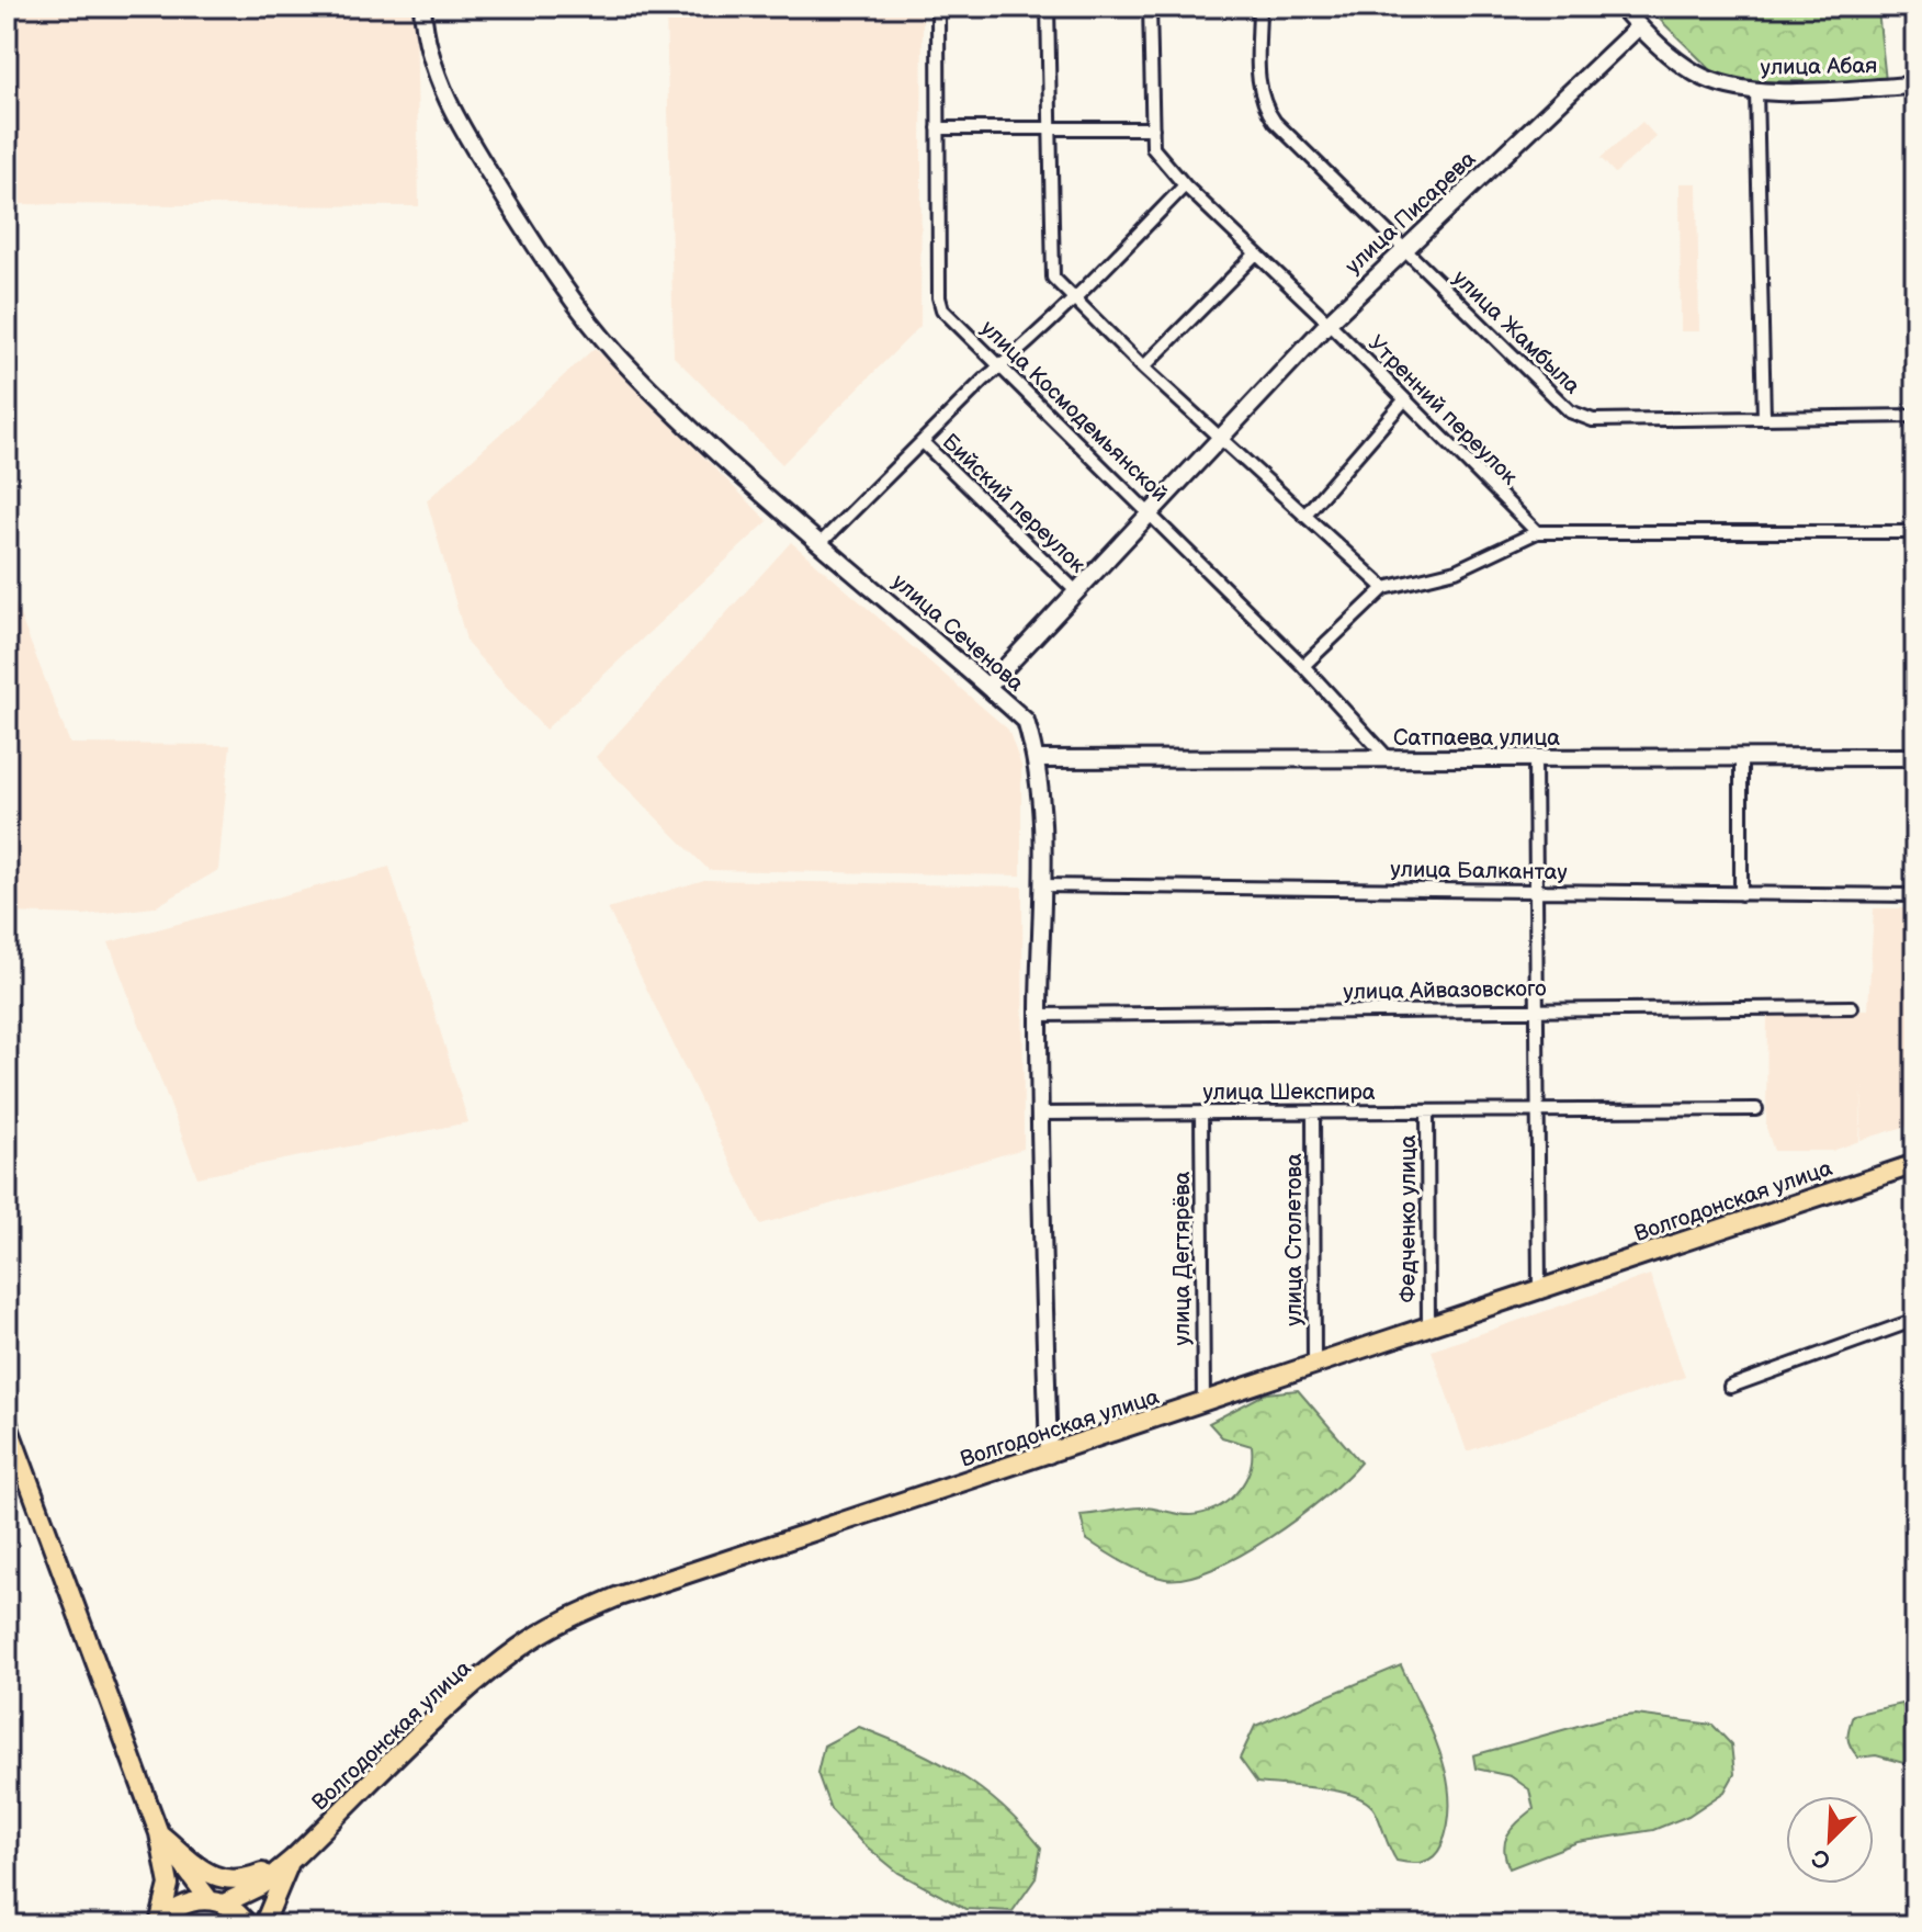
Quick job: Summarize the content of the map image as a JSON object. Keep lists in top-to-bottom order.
{
  "streets": {
    "main road": ["Волгодонская улица"],
    "street": [
      "улица Абая",
      "улица Писарева",
      "улица Жамбыла",
      "Утренний переулок",
      "улица Космодемьянской",
      "Бийский переулок",
      "улица Сеченова",
      "Сатпаева улица",
      "улица Балкантау",
      "улица Айвазовского",
      "улица Шекспира",
      "Федченко улица",
      "улица Столетова",
      "улица Дегтярёва"
    ]
  },
  "crossings": [
    ["улица Абая", "улица Писарева"],
    ["улица Писарева", "улица Жамбыла"],
    ["улица Писарева", "Утренний переулок"],
    ["улица Писарева", "улица Космодемьянской"],
    ["улица Писарева", "Бийский переулок"],
    ["улица Писарева", "улица Сеченова"],
    ["улица Космодемьянской", "Сатпаева улица"],
    ["улица Сеченова", "Сатпаева улица"],
    ["улица Сеченова", "улица Балкантау"],
    ["улица Сеченова", "улица Айвазовского"],
    ["улица Сеченова", "улица Шекспира"],
    ["улица Сеченова", "Волгодонская улица"],
    ["улица Шекспира", "Федченко улица"],
    ["улица Шекспира", "улица Столетова"],
    ["улица Шекспира", "улица Дегтярёва"],
    ["Волгодонская улица", "Федченко улица"],
    ["Волгодонская улица", "улица Столетова"],
    ["Волгодонская улица", "улица Дегтярёва"]
  ],
  "north": "bottom left"
}
